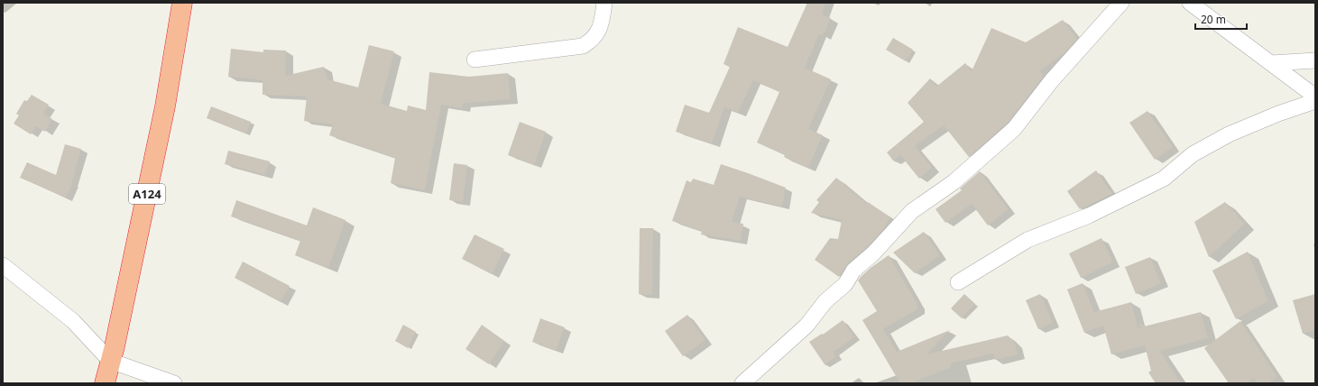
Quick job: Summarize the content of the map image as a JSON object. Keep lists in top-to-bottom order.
{
  "streets": {
    "highway": ["A124"]
  },
  "scale_bar": "20 m"
}
